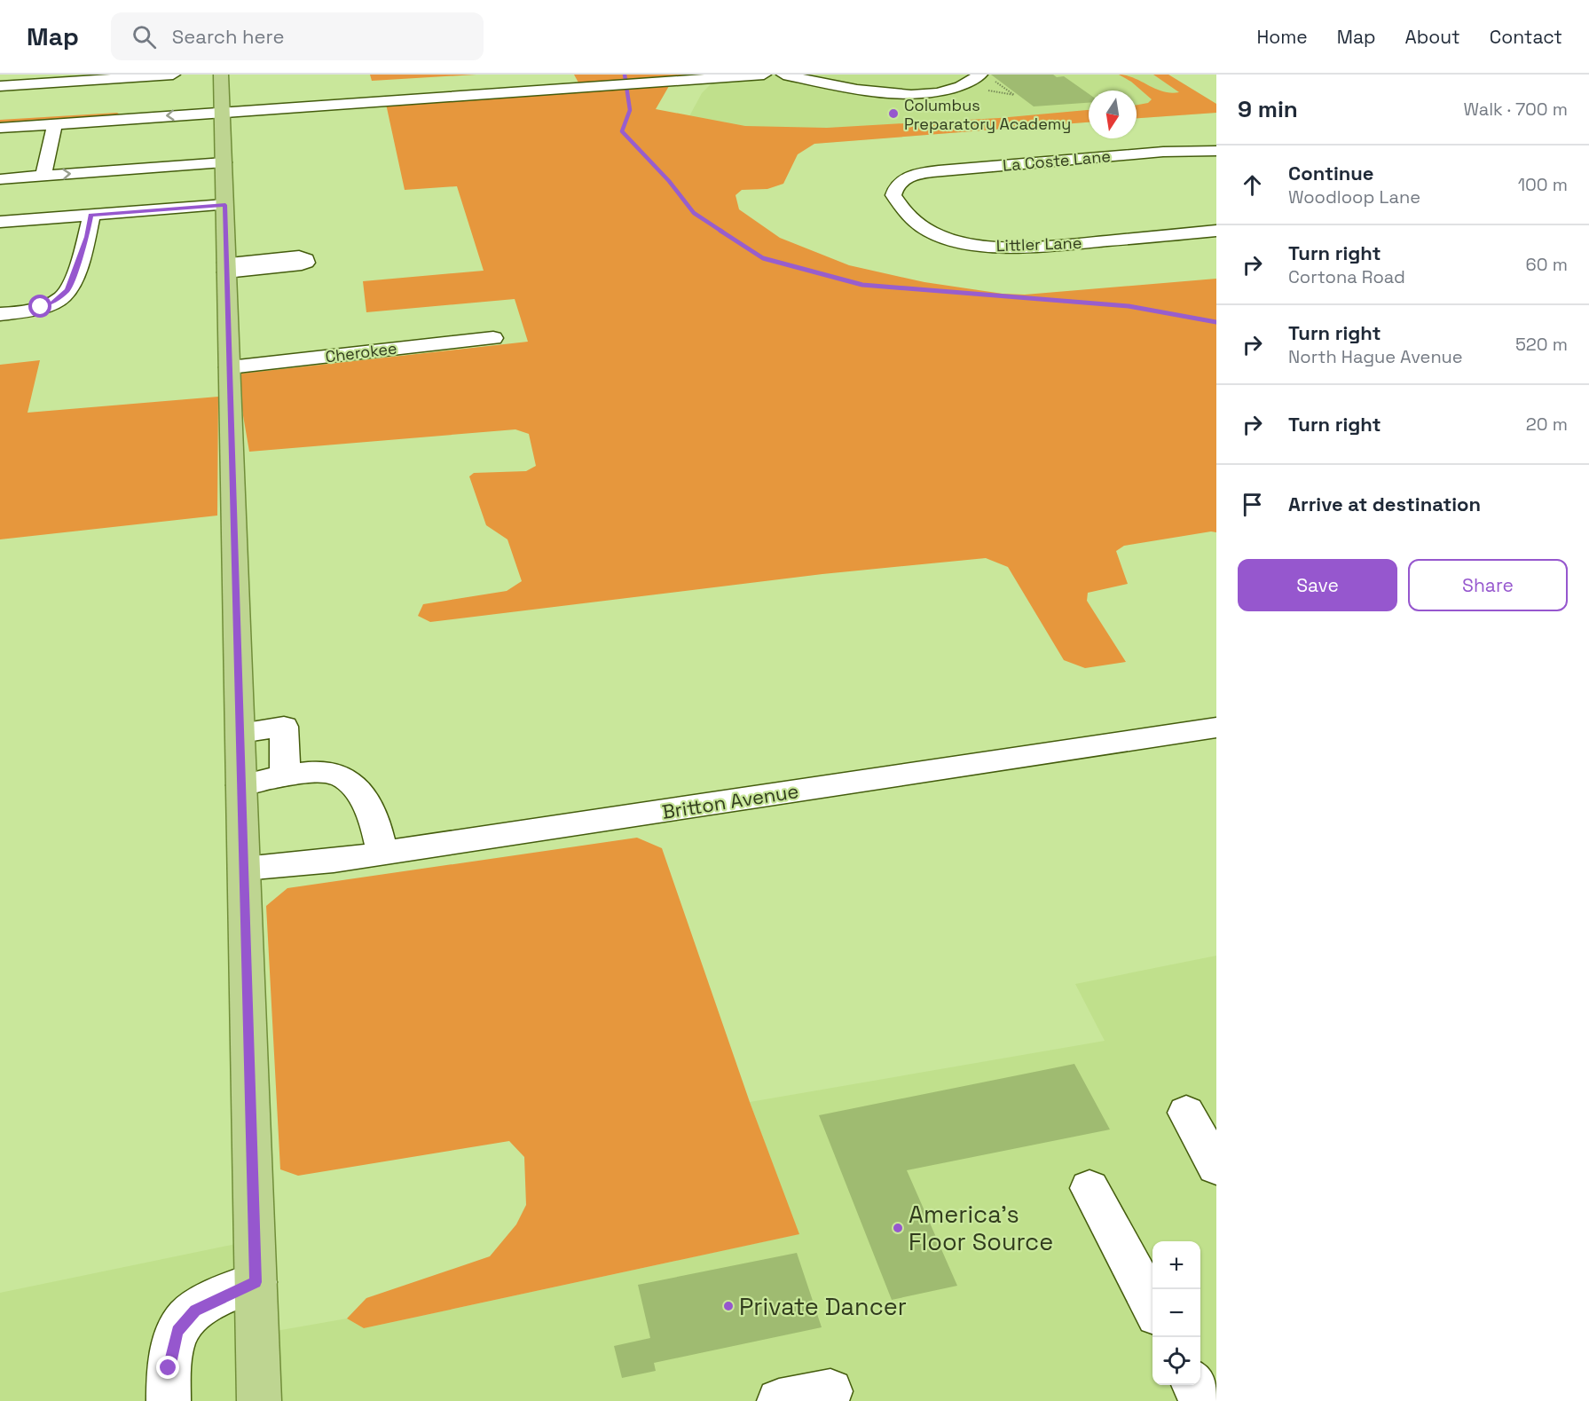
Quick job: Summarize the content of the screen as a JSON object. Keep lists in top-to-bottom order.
{
  "streets": {
    "street": [
      "La Coste Lane",
      "Littler Lane",
      "Cherokee",
      "Britton Avenue"
    ]
  },
  "crossings": [
    ["La Coste Lane", "Littler Lane"]
  ],
  "places": ["Columbus Preparatory Academy", "America's Floor Source", "Private Dancer"],
  "north": "bottom",
  "page": {
    "header": "Map",
    "search": "Search here",
    "nav": [
      "Home",
      "Map",
      "About",
      "Contact"
    ],
    "heading": ["9 min", "Walk · 700 m"],
    "list": [
      ["Continue", "Woodloop Lane", "100 m"],
      ["Turn right", "Cortona Road", "60 m"],
      ["Turn right", "North Hague Avenue", "520 m"],
      ["Turn right", "20 m"],
      "Arrive at destination"
    ],
    "buttons": ["Save", "Share"],
    "map_buttons": ["+", "−"]
  }
}
